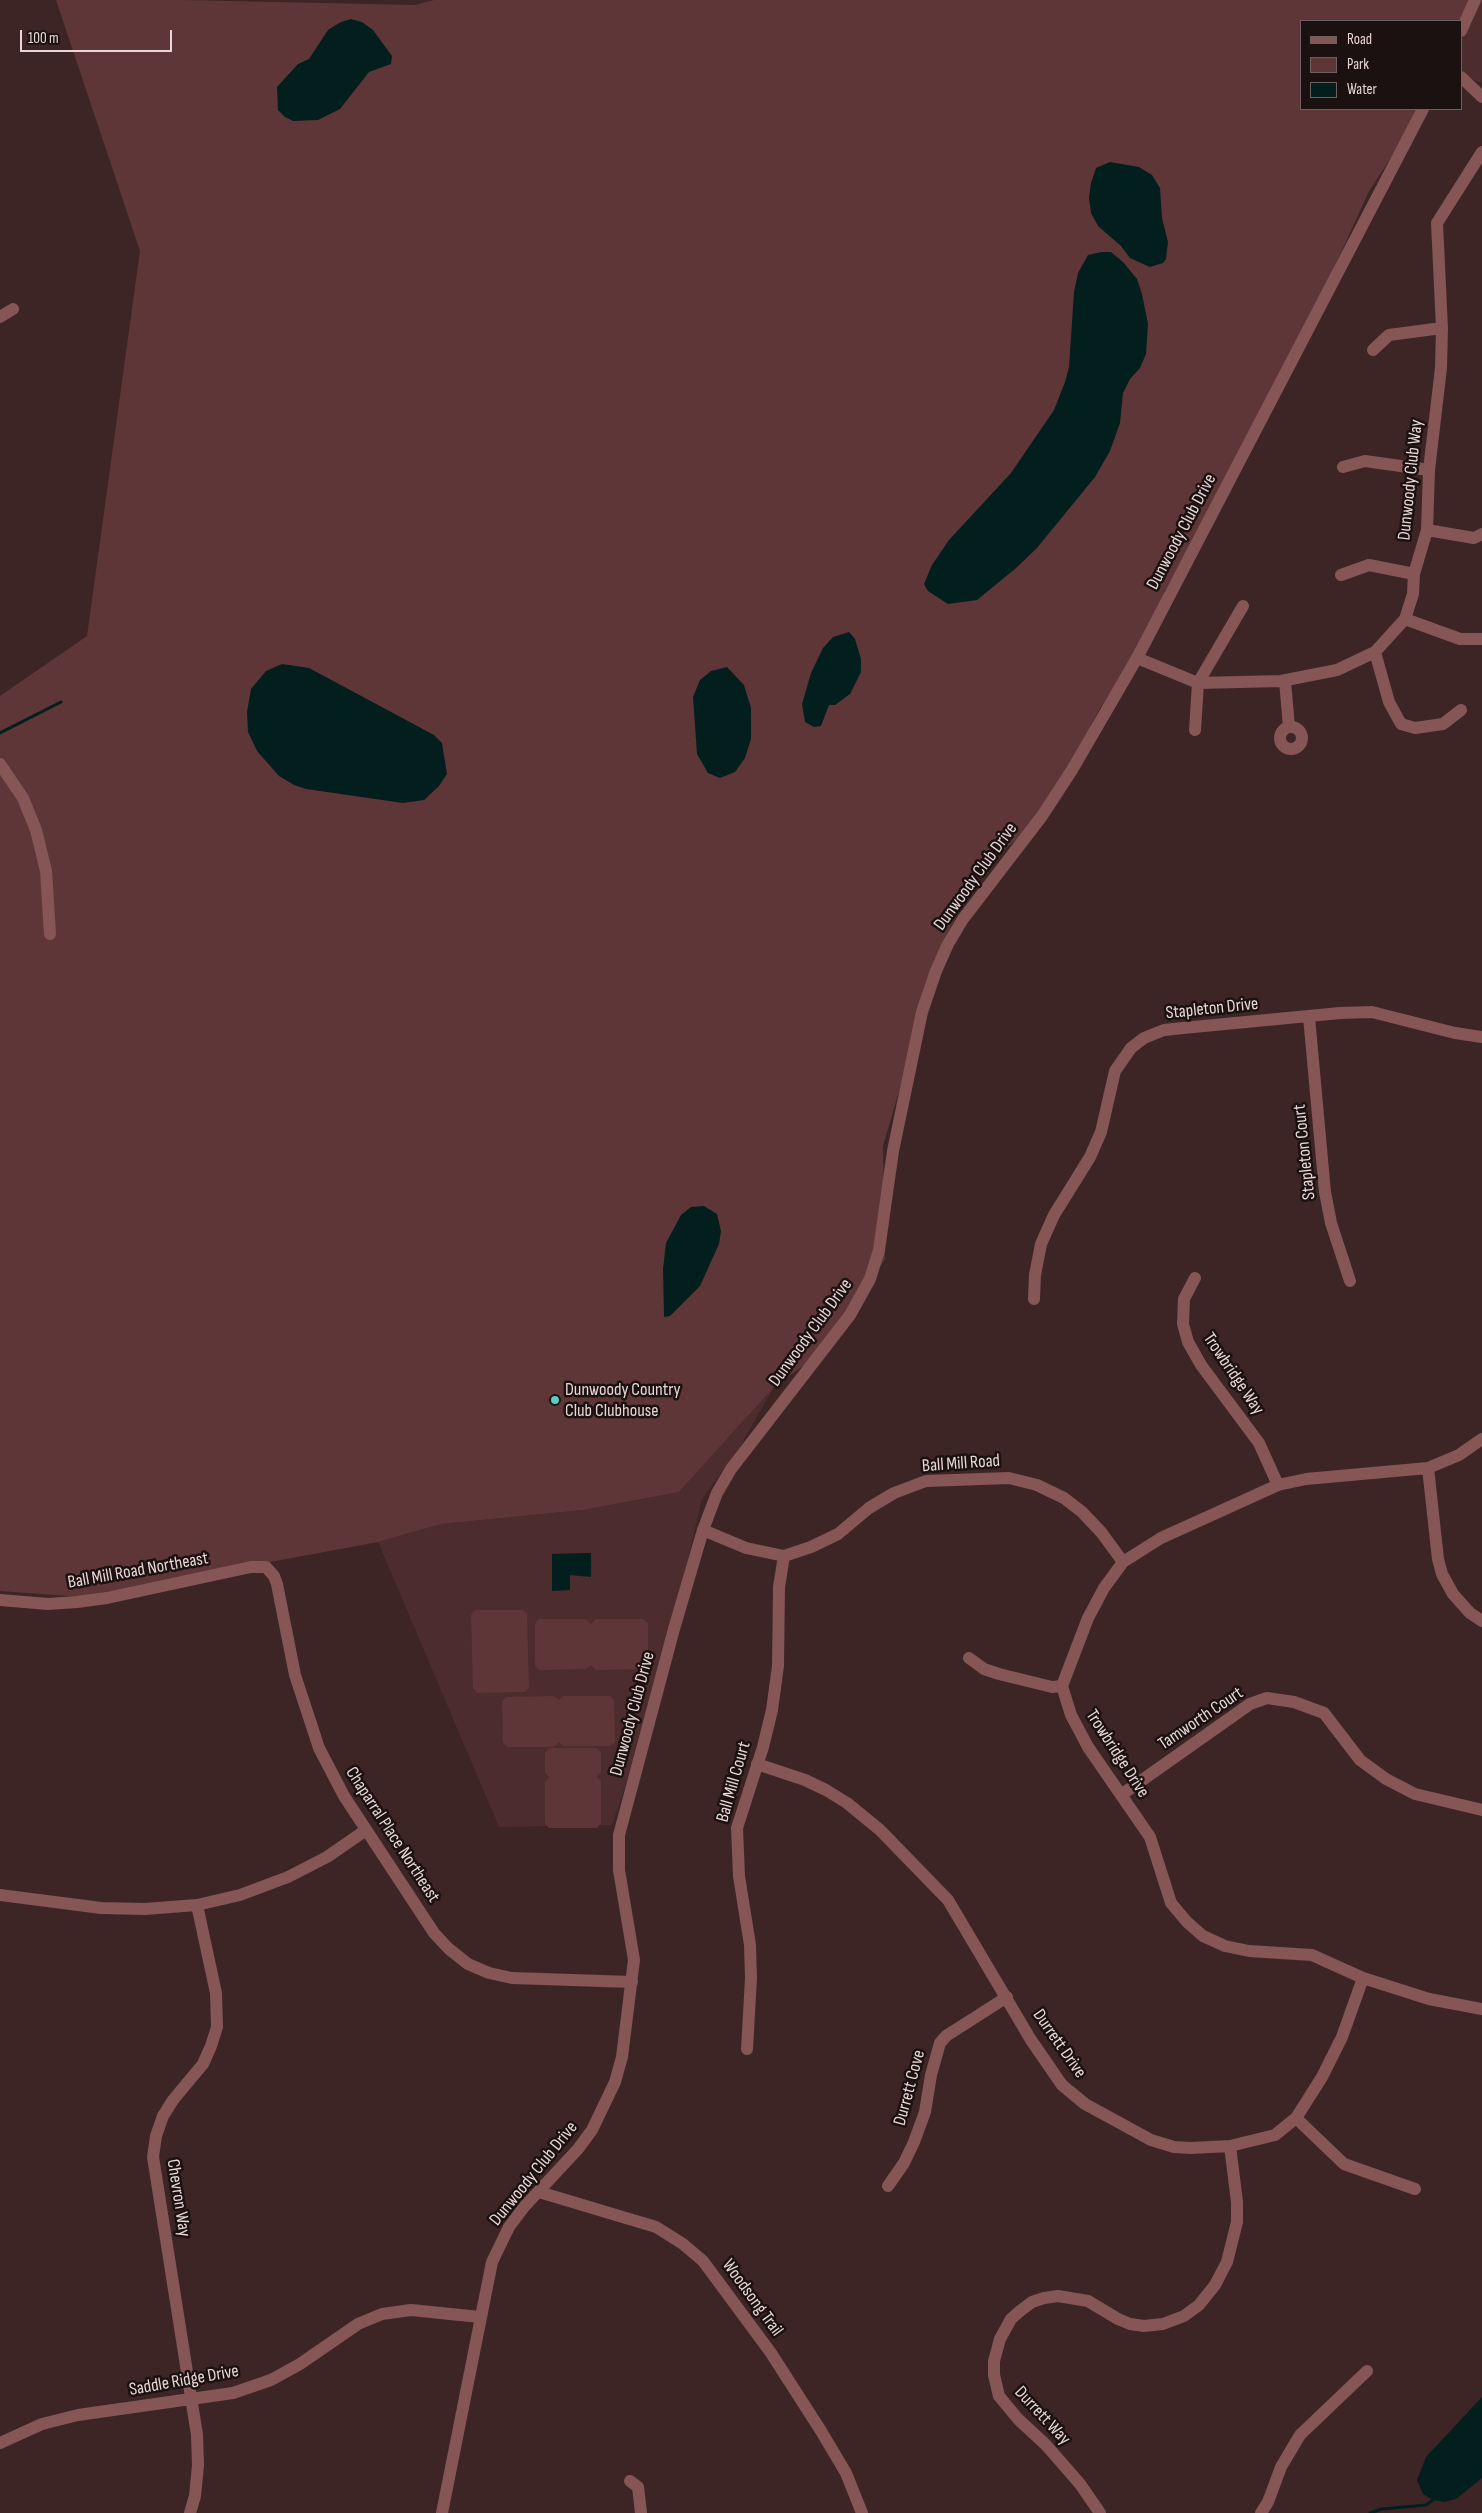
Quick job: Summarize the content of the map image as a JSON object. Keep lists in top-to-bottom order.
{
  "streets": {
    "street": [
      "Dunwoody Club Way",
      "Dunwoody Club Drive",
      "Stapleton Drive",
      "Stapleton Court",
      "Trowbridge Way",
      "Ball Mill Road",
      "Ball Mill Road Northeast",
      "Tamworth Court",
      "Trowbridge Drive",
      "Ball Mill Court",
      "Chaparral Place Northeast",
      "Durrett Drive",
      "Durrett Cove",
      "Chevron Way",
      "Woodsong Trail",
      "Saddle Ridge Drive",
      "Durrett Way"
    ]
  },
  "crossings": [
    ["Dunwoody Club Way", "Dunwoody Club Drive"],
    ["Dunwoody Club Drive", "Chaparral Place Northeast"],
    ["Dunwoody Club Drive", "Woodsong Trail"],
    ["Dunwoody Club Drive", "Saddle Ridge Drive"],
    ["Stapleton Drive", "Stapleton Court"],
    ["Ball Mill Road", "Ball Mill Court"],
    ["Ball Mill Road Northeast", "Chaparral Place Northeast"],
    ["Tamworth Court", "Trowbridge Drive"],
    ["Trowbridge Drive", "Durrett Drive"],
    ["Ball Mill Court", "Durrett Drive"],
    ["Durrett Drive", "Durrett Cove"],
    ["Durrett Drive", "Durrett Way"],
    ["Chevron Way", "Saddle Ridge Drive"]
  ],
  "places": ["Dunwoody Country Club Clubhouse"],
  "legend": ["Road", "Park", "Water"],
  "scale_bar": "100 m"
}
